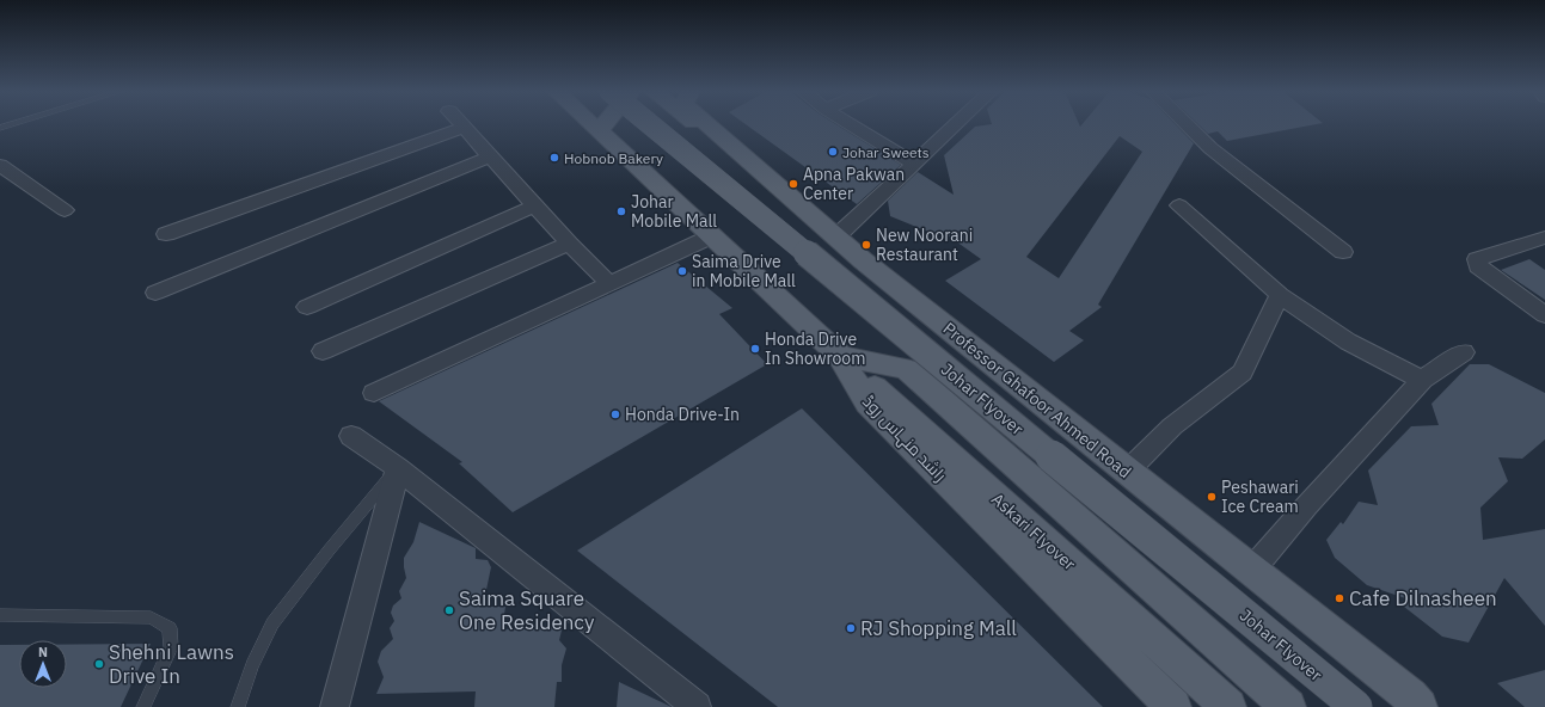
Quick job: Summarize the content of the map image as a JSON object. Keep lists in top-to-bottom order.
{
  "streets": {
    "main road": [
      "Johar Flyover",
      "Professor Ghafoor Ahmed Road",
      "راشد منہاس روڈ",
      "Askari Flyover"
    ]
  },
  "crossings": [
    ["راشد منہاس روڈ", "Askari Flyover"]
  ],
  "places": [
    "Johar Sweets",
    "Hobnob Bakery",
    "Apna Pakwan Center",
    "Johar Mobile Mall",
    "New Noorani Restaurant",
    "Saima Drive in Mobile Mall",
    "Honda Drive In Showroom",
    "Honda Drive-In",
    "Peshawari Ice Cream",
    "Cafe Dilnasheen",
    "Saima Square One Residency",
    "RJ Shopping Mall",
    "Shehni Lawns Drive In"
  ],
  "north": "top"
}
